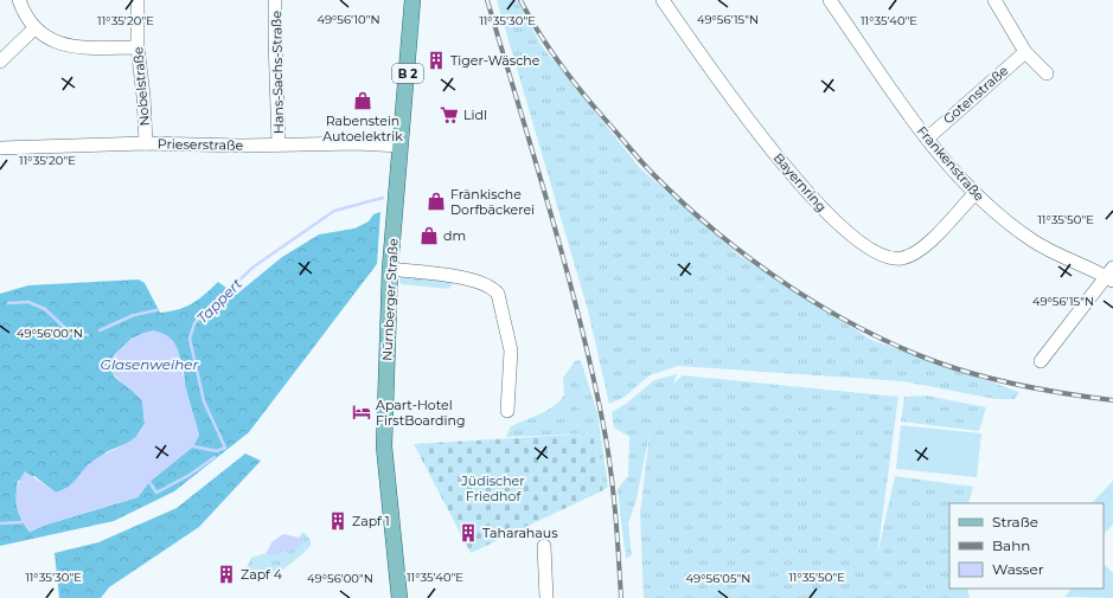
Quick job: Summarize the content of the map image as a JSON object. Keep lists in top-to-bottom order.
{
  "streets": {
    "main road": ["B 2", "Nürnberger Straße"],
    "street": [
      "Hans-Sachs-Straße",
      "Nobelstraße",
      "Gotenstraße",
      "Prieserstraße",
      "Frankenstraße",
      "Bayernring"
    ]
  },
  "crossings": [
    ["Hans-Sachs-Straße", "Prieserstraße"],
    ["Nobelstraße", "Prieserstraße"],
    ["Gotenstraße", "Frankenstraße"],
    ["Prieserstraße", "Nürnberger Straße"],
    ["Frankenstraße", "Bayernring"]
  ],
  "water": ["Tappert", "Glasenweiher"],
  "parks": ["Jüdischer Friedhof"],
  "places": {
    "building": [
      "Tiger-Wäsche",
      "Zapf 1",
      "Taharahaus",
      "Zapf 4"
    ],
    "shop": ["Rabenstein Autoelektrik", "Fränkische Dorfbäckerei", "dm"],
    "supermarket": ["Lidl"],
    "hotel": ["Apart-Hotel FirstBoarding"]
  },
  "legend": ["Straße", "Bahn", "Wasser"],
  "coordinates": [
    "49°56'10\"N",
    "49°56'15\"N",
    "11°35'20\"E",
    "11°35'30\"E",
    "11°35'40\"E",
    "11°35'50\"E",
    "49°56'00\"N",
    "49°56'05\"N"
  ]
}
